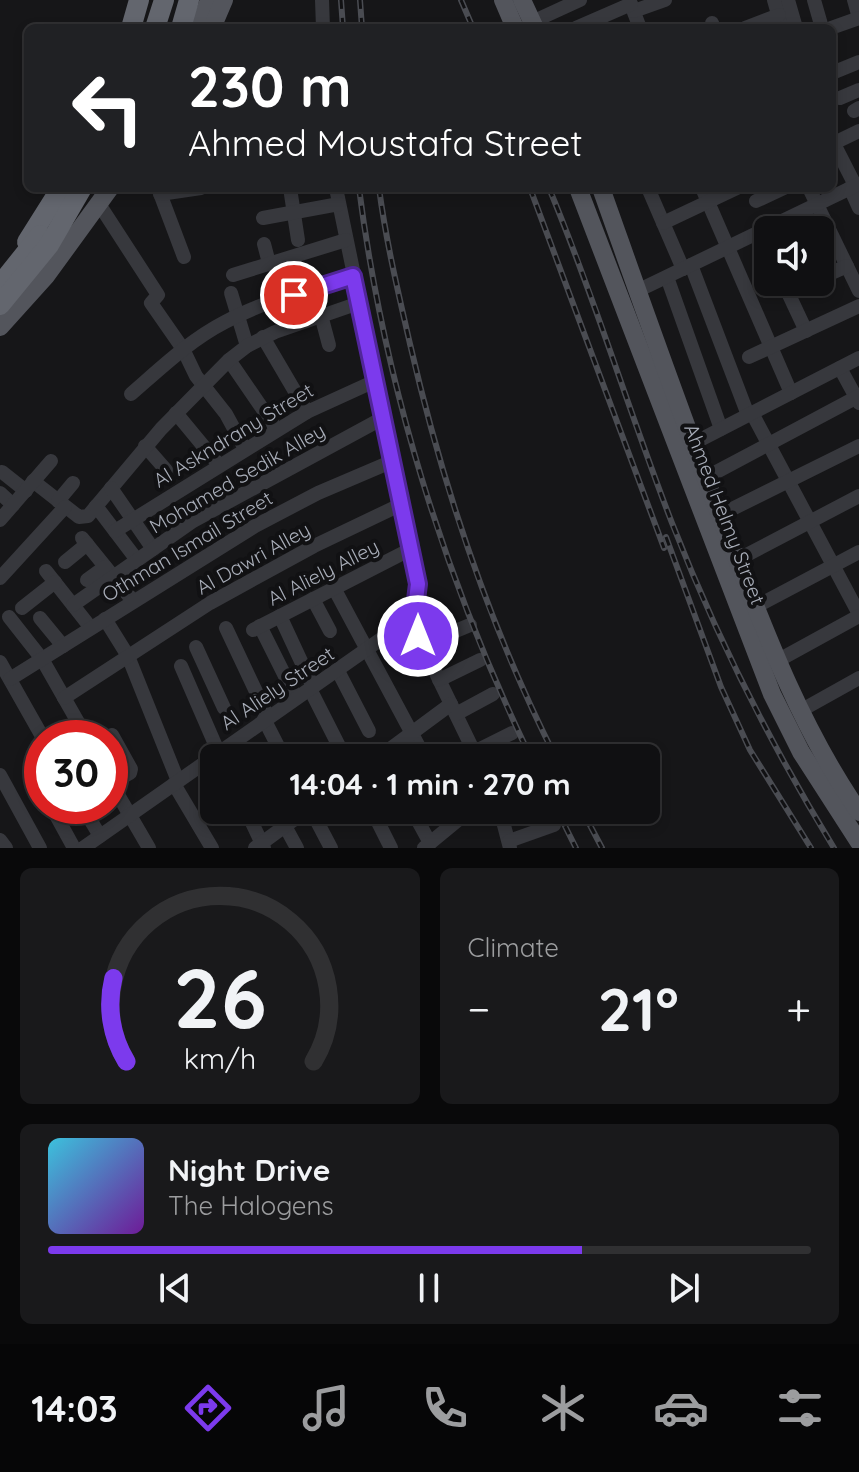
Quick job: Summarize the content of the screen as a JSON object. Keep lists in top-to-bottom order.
{
  "streets": {
    "main road": ["Ahmed Helmy Street"],
    "street": [
      "Al Askndrany Street",
      "Mohamed Sedik Alley",
      "Othman Ismail Street",
      "Al Dawri Alley",
      "Al Aliely Alley",
      "Al Aliely Street"
    ]
  },
  "crossings": [
    ["Al Aliely Alley", "Al Aliely Street"]
  ],
  "page": {
    "turn": ["230 m", "Ahmed Moustafa Street"],
    "limit": "30",
    "trip": "14:04 · 1 min · 270 m",
    "tile": "Climate",
    "heat": ["−", "21°", "+"],
    "song": ["Night Drive", "The Halogens"],
    "tabs": "14:03",
    "gauge": ["26", "km/h"]
  }
}
